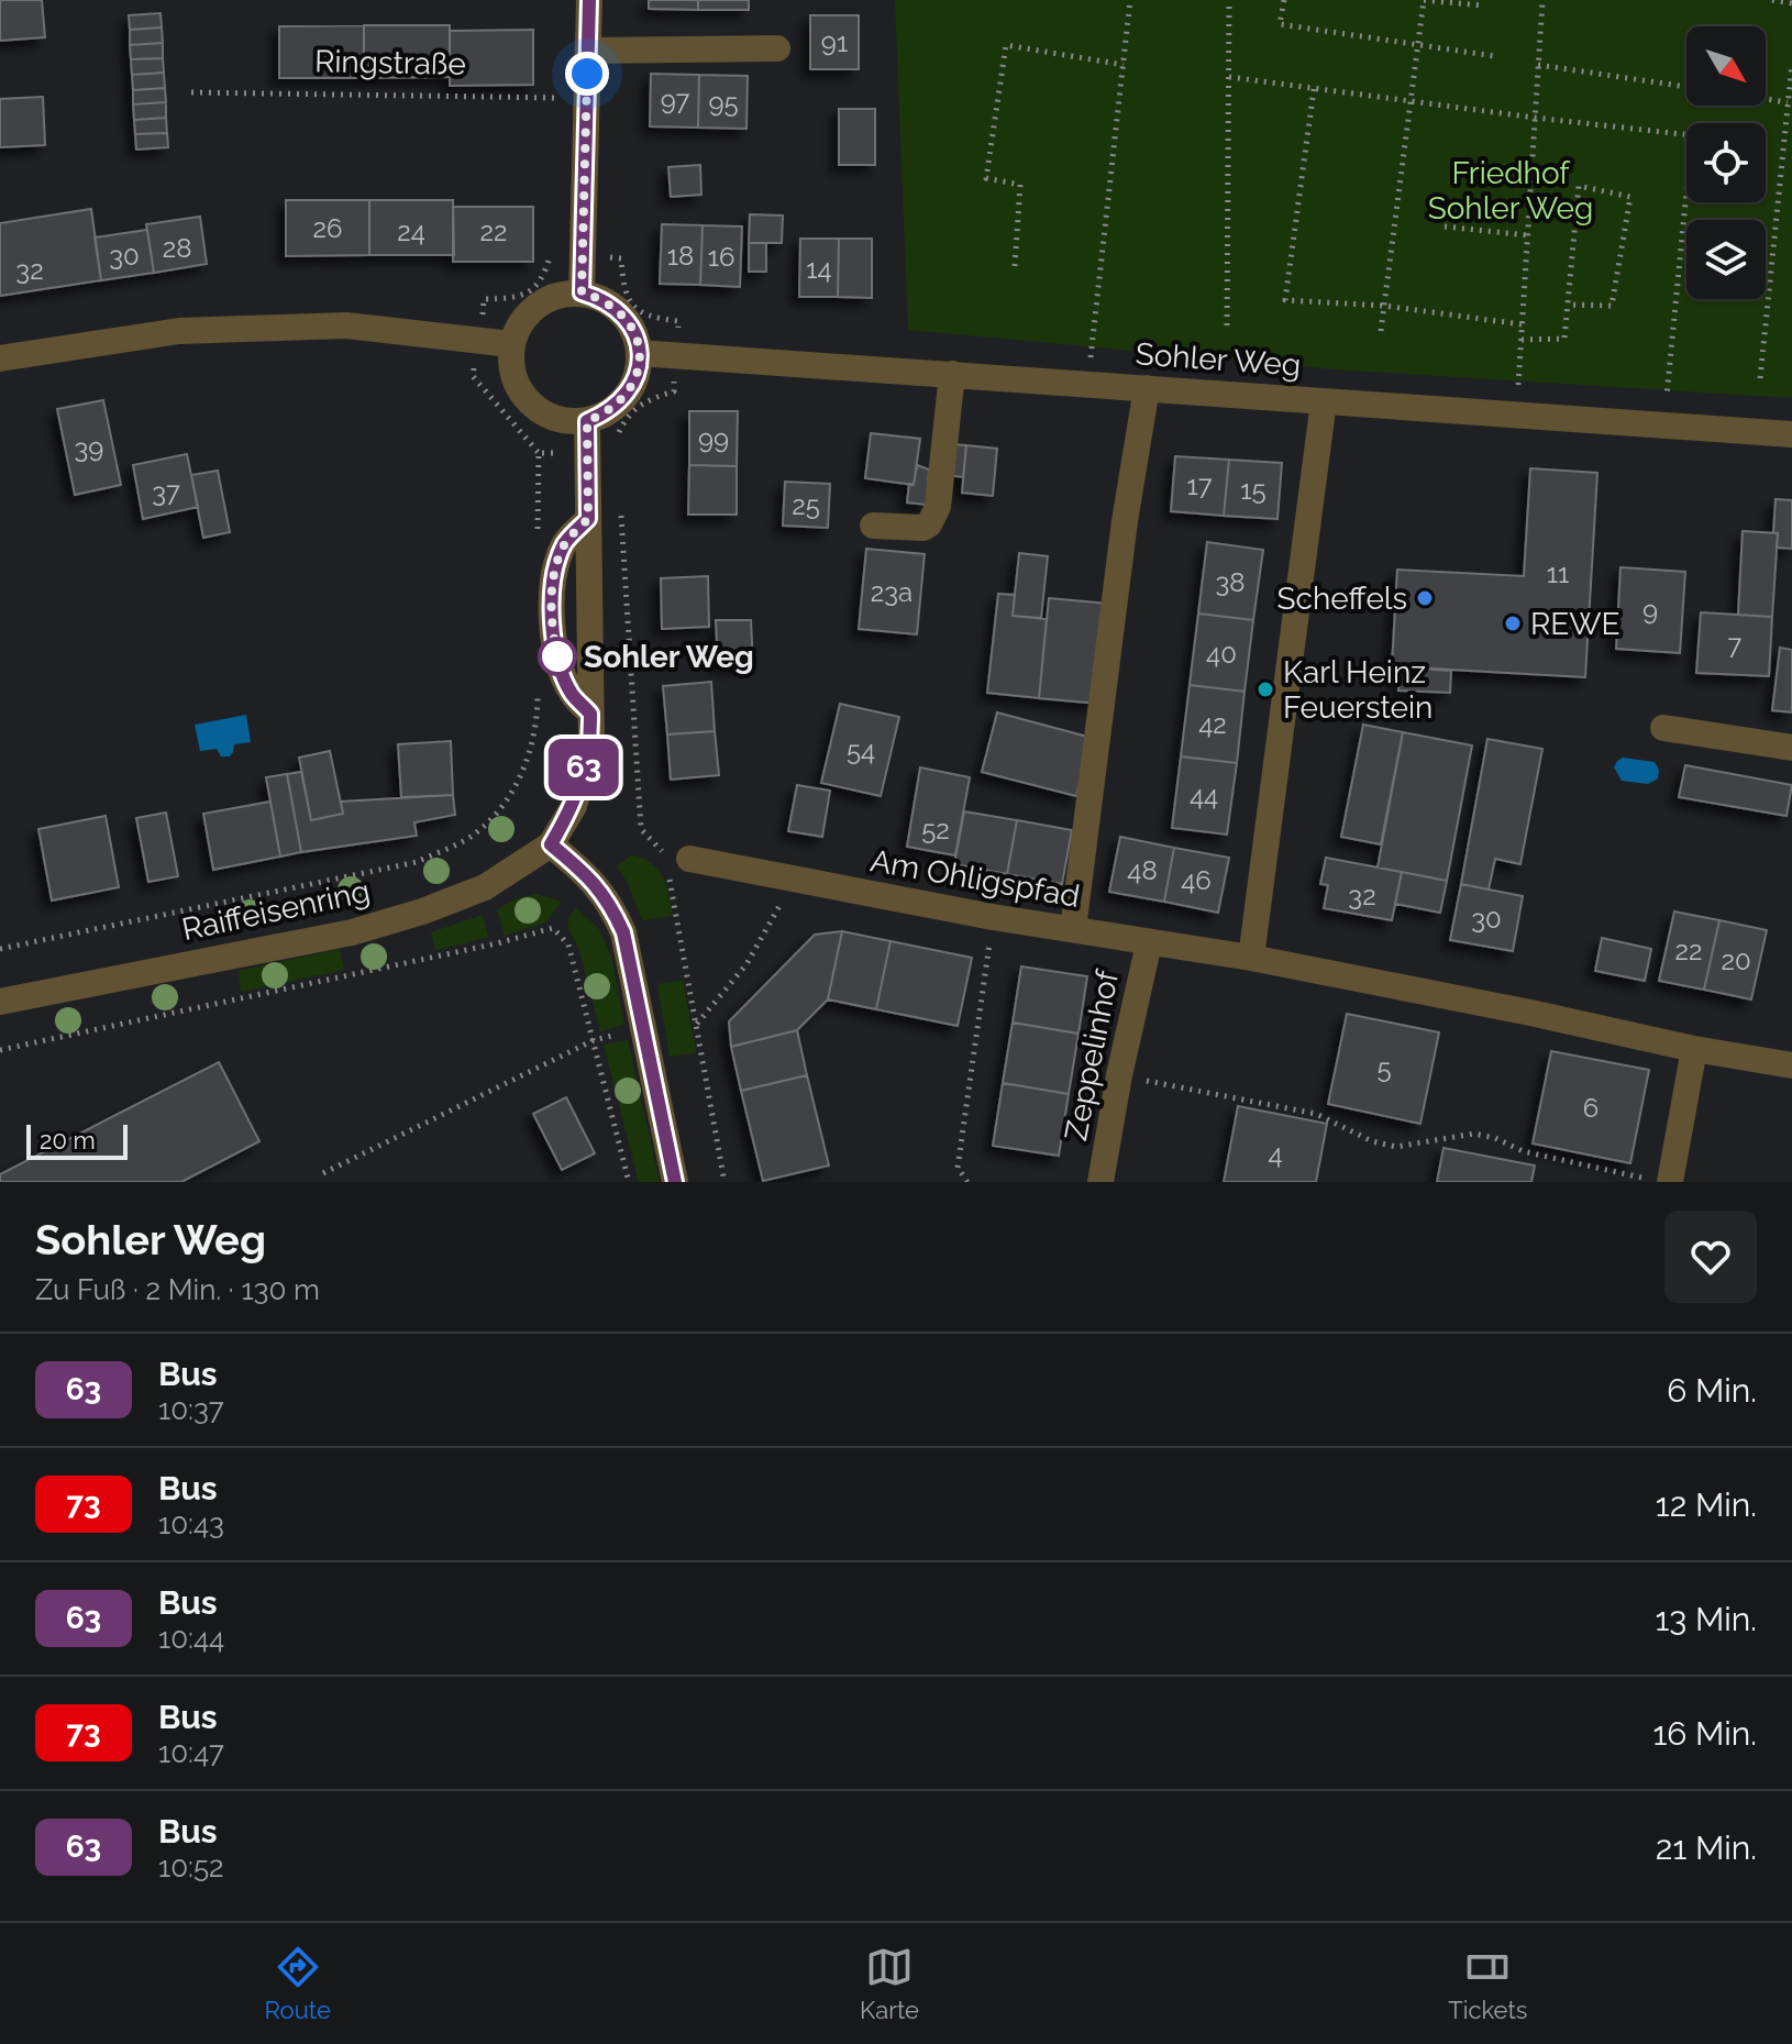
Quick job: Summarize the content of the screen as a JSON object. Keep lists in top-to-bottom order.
{
  "streets": {
    "street": [
      "Sohler Weg",
      "Am Ohligspfad",
      "Raiffeisenring",
      "Zeppelinhof"
    ],
    "path": ["Ringstraße"]
  },
  "crossings": [
    ["Am Ohligspfad", "Zeppelinhof"]
  ],
  "parks": ["Friedhof Sohler Weg"],
  "places": [
    "Scheffels",
    "REWE",
    "Sohler Weg",
    "Karl Heinz Feuerstein"
  ],
  "lines": ["bus line 63"],
  "house_numbers": [
    "91",
    "97",
    "95",
    "26",
    "24",
    "22",
    "28",
    "30",
    "18",
    "16",
    "14",
    "32",
    "99",
    "39",
    "17",
    "15",
    "37",
    "25",
    "11",
    "38",
    "23a",
    "9",
    "7",
    "40",
    "42",
    "54",
    "44",
    "52",
    "48",
    "46",
    "32",
    "30",
    "22",
    "20",
    "5",
    "6",
    "4"
  ],
  "scale_bar": "20 m",
  "north": "bottom right",
  "page": {
    "on_map": "63",
    "scale": "20 m",
    "heading": ["Sohler Weg", "Zu Fuß · 2 Min. · 130 m"],
    "list": [
      {
        "mark": "63",
        "name": "Bus",
        "note": "10:37",
        "value": "6 Min."
      },
      {
        "mark": "73",
        "name": "Bus",
        "note": "10:43",
        "value": "12 Min."
      },
      {
        "mark": "63",
        "name": "Bus",
        "note": "10:44",
        "value": "13 Min."
      },
      {
        "mark": "73",
        "name": "Bus",
        "note": "10:47",
        "value": "16 Min."
      },
      {
        "mark": "63",
        "name": "Bus",
        "note": "10:52",
        "value": "21 Min."
      }
    ],
    "tabs": ["Route", "Karte", "Tickets"]
  }
}
